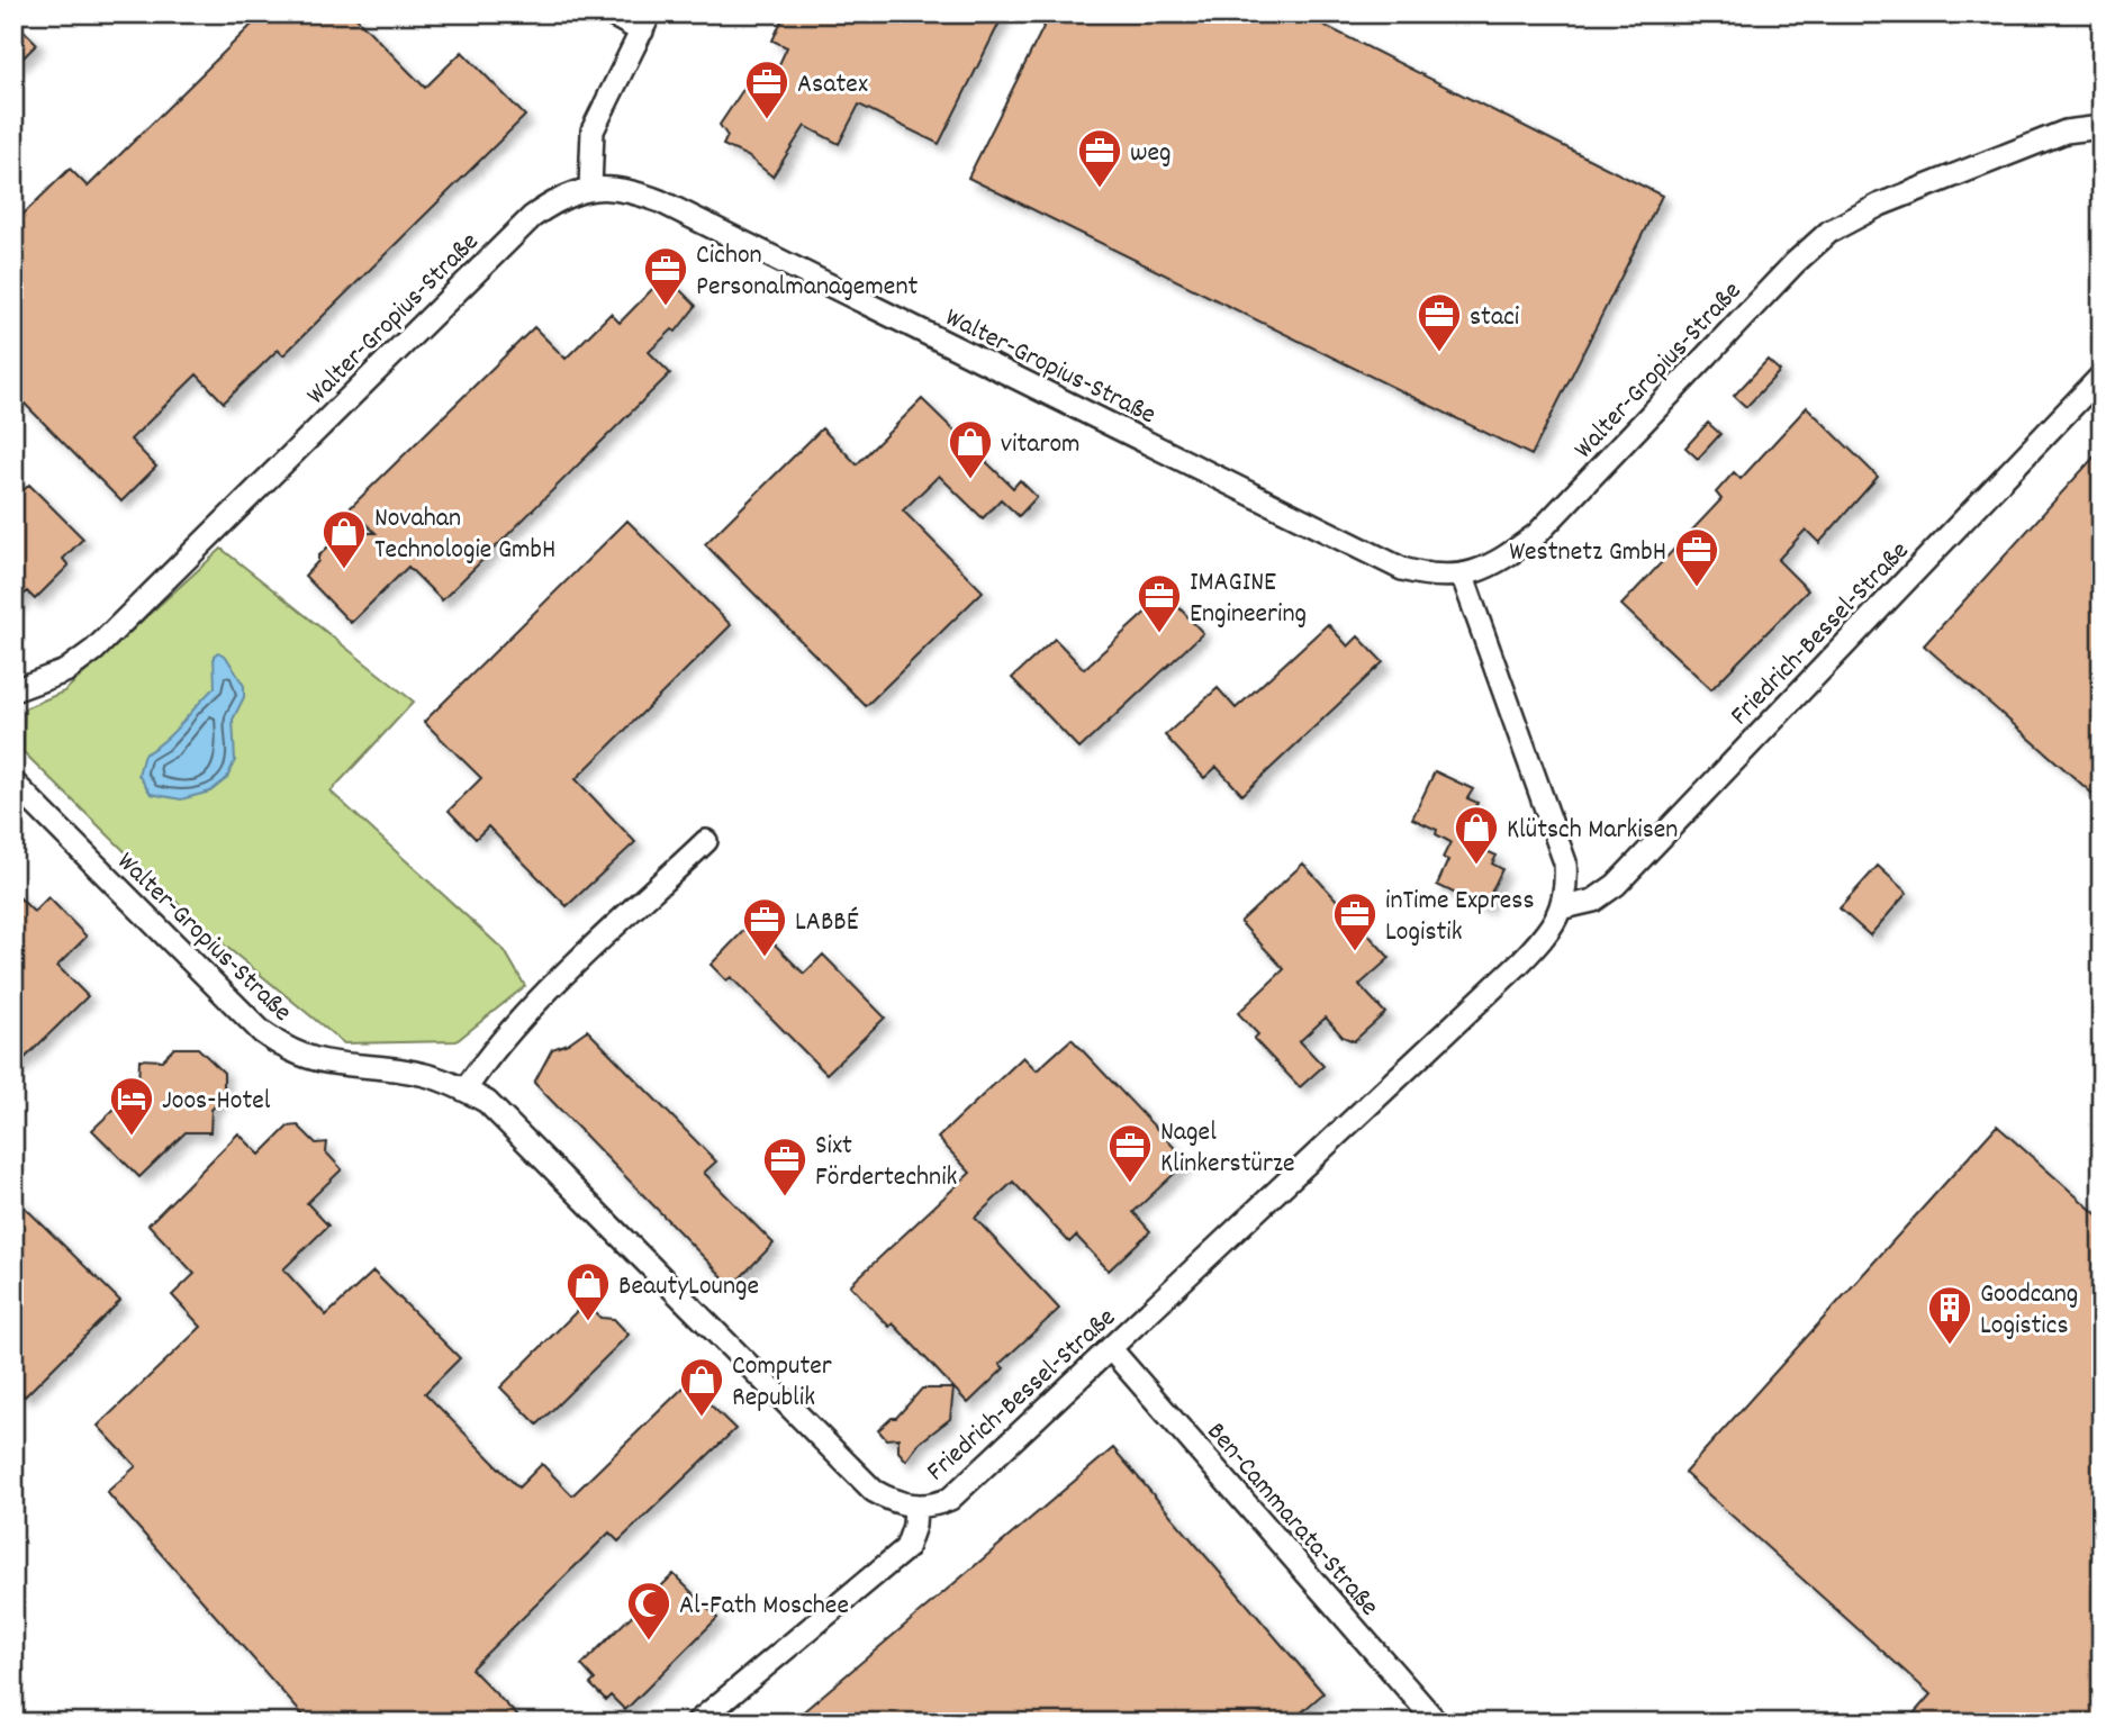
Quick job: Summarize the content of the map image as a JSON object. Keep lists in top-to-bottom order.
{
  "streets": {
    "street": ["Walter-Gropius-Straße", "Friedrich-Bessel-Straße", "Ben-Cammarata-Straße"]
  },
  "crossings": [
    ["Walter-Gropius-Straße", "Friedrich-Bessel-Straße"],
    ["Friedrich-Bessel-Straße", "Ben-Cammarata-Straße"]
  ],
  "places": {
    "office": [
      "Asatex",
      "weg",
      "Cichon Personalmanagement",
      "staci",
      "Westnetz GmbH",
      "IMAGINE Engineering",
      "inTime Express Logistik",
      "LABBÉ",
      "Nagel Klinkerstürze",
      "Sixt Fördertechnik"
    ],
    "shop": [
      "vitarom",
      "Novahan Technologie GmbH",
      "Klütsch Markisen",
      "BeautyLounge",
      "Computer Republik"
    ],
    "hotel": ["Joos-Hotel"],
    "building": ["Goodcang Logistics"],
    "mosque": ["Al-Fath Moschee"]
  }
}
